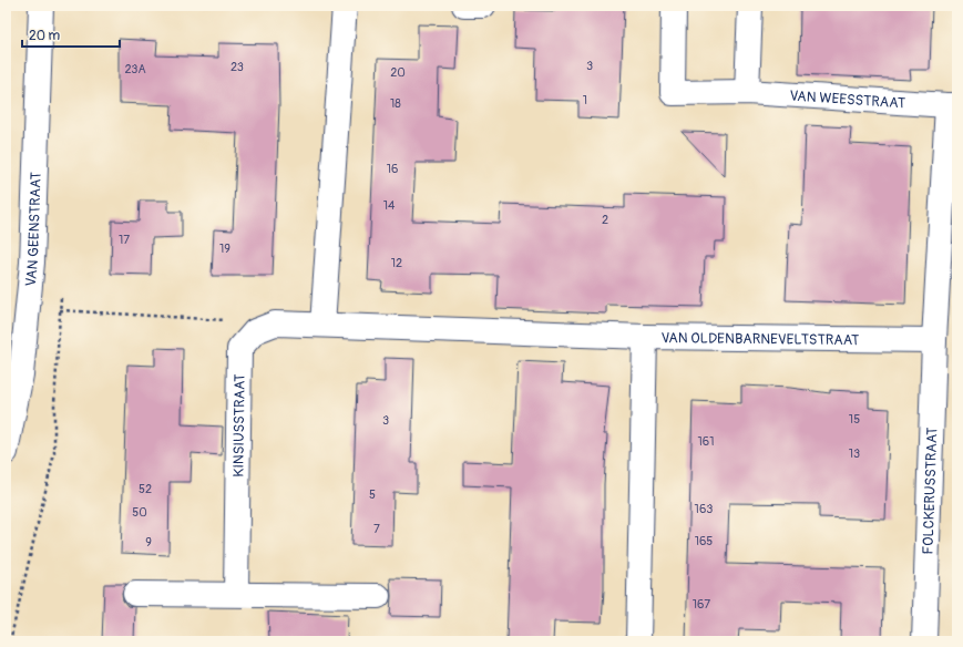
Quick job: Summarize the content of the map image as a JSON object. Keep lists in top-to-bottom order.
{
  "streets": {
    "street": [
      "VAN WEESSTRAAT",
      "VAN GEENSTRAAT",
      "VAN OLDENBARNEVELTSTRAAT",
      "KINSIUSSTRAAT",
      "FOLCKERUSSTRAAT"
    ]
  },
  "crossings": [
    ["VAN OLDENBARNEVELTSTRAAT", "KINSIUSSTRAAT"],
    ["VAN OLDENBARNEVELTSTRAAT", "FOLCKERUSSTRAAT"]
  ],
  "house_numbers": [
    "3",
    "23",
    "23A",
    "20",
    "1",
    "18",
    "16",
    "14",
    "2",
    "17",
    "19",
    "12",
    "15",
    "3",
    "161",
    "13",
    "52",
    "5",
    "163",
    "50",
    "7",
    "165",
    "9",
    "167"
  ],
  "scale_bar": "20 m"
}
